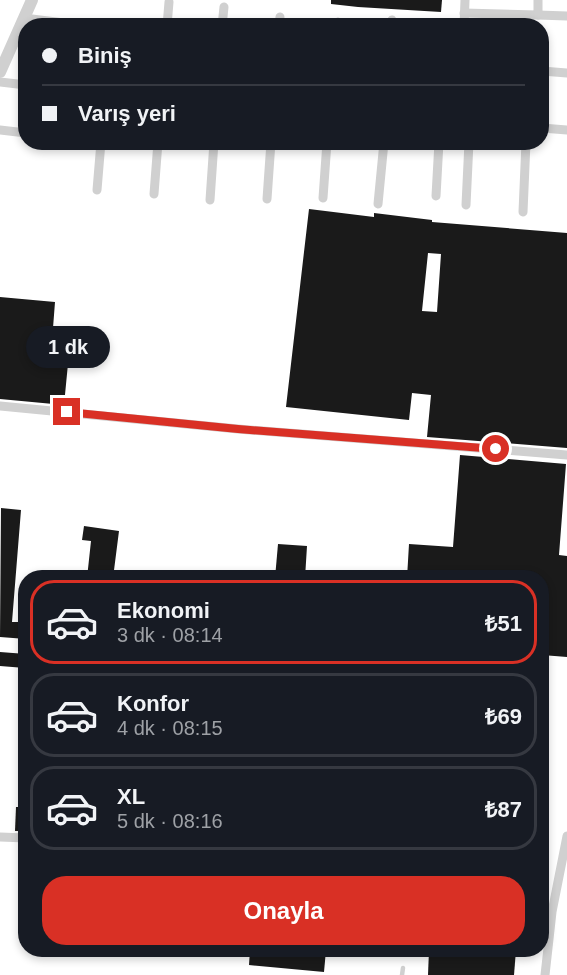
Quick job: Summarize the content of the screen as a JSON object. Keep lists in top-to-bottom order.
{
  "page": {
    "banner": ["Biniş", "Varış yeri"],
    "bubble": "1 dk",
    "list": [
      {
        "name": "Ekonomi",
        "note": "3 dk · 08:14",
        "value": "₺51"
      },
      {
        "name": "Konfor",
        "note": "4 dk · 08:15",
        "value": "₺69"
      },
      {
        "name": "XL",
        "note": "5 dk · 08:16",
        "value": "₺87"
      }
    ],
    "buttons": "Onayla"
  }
}
